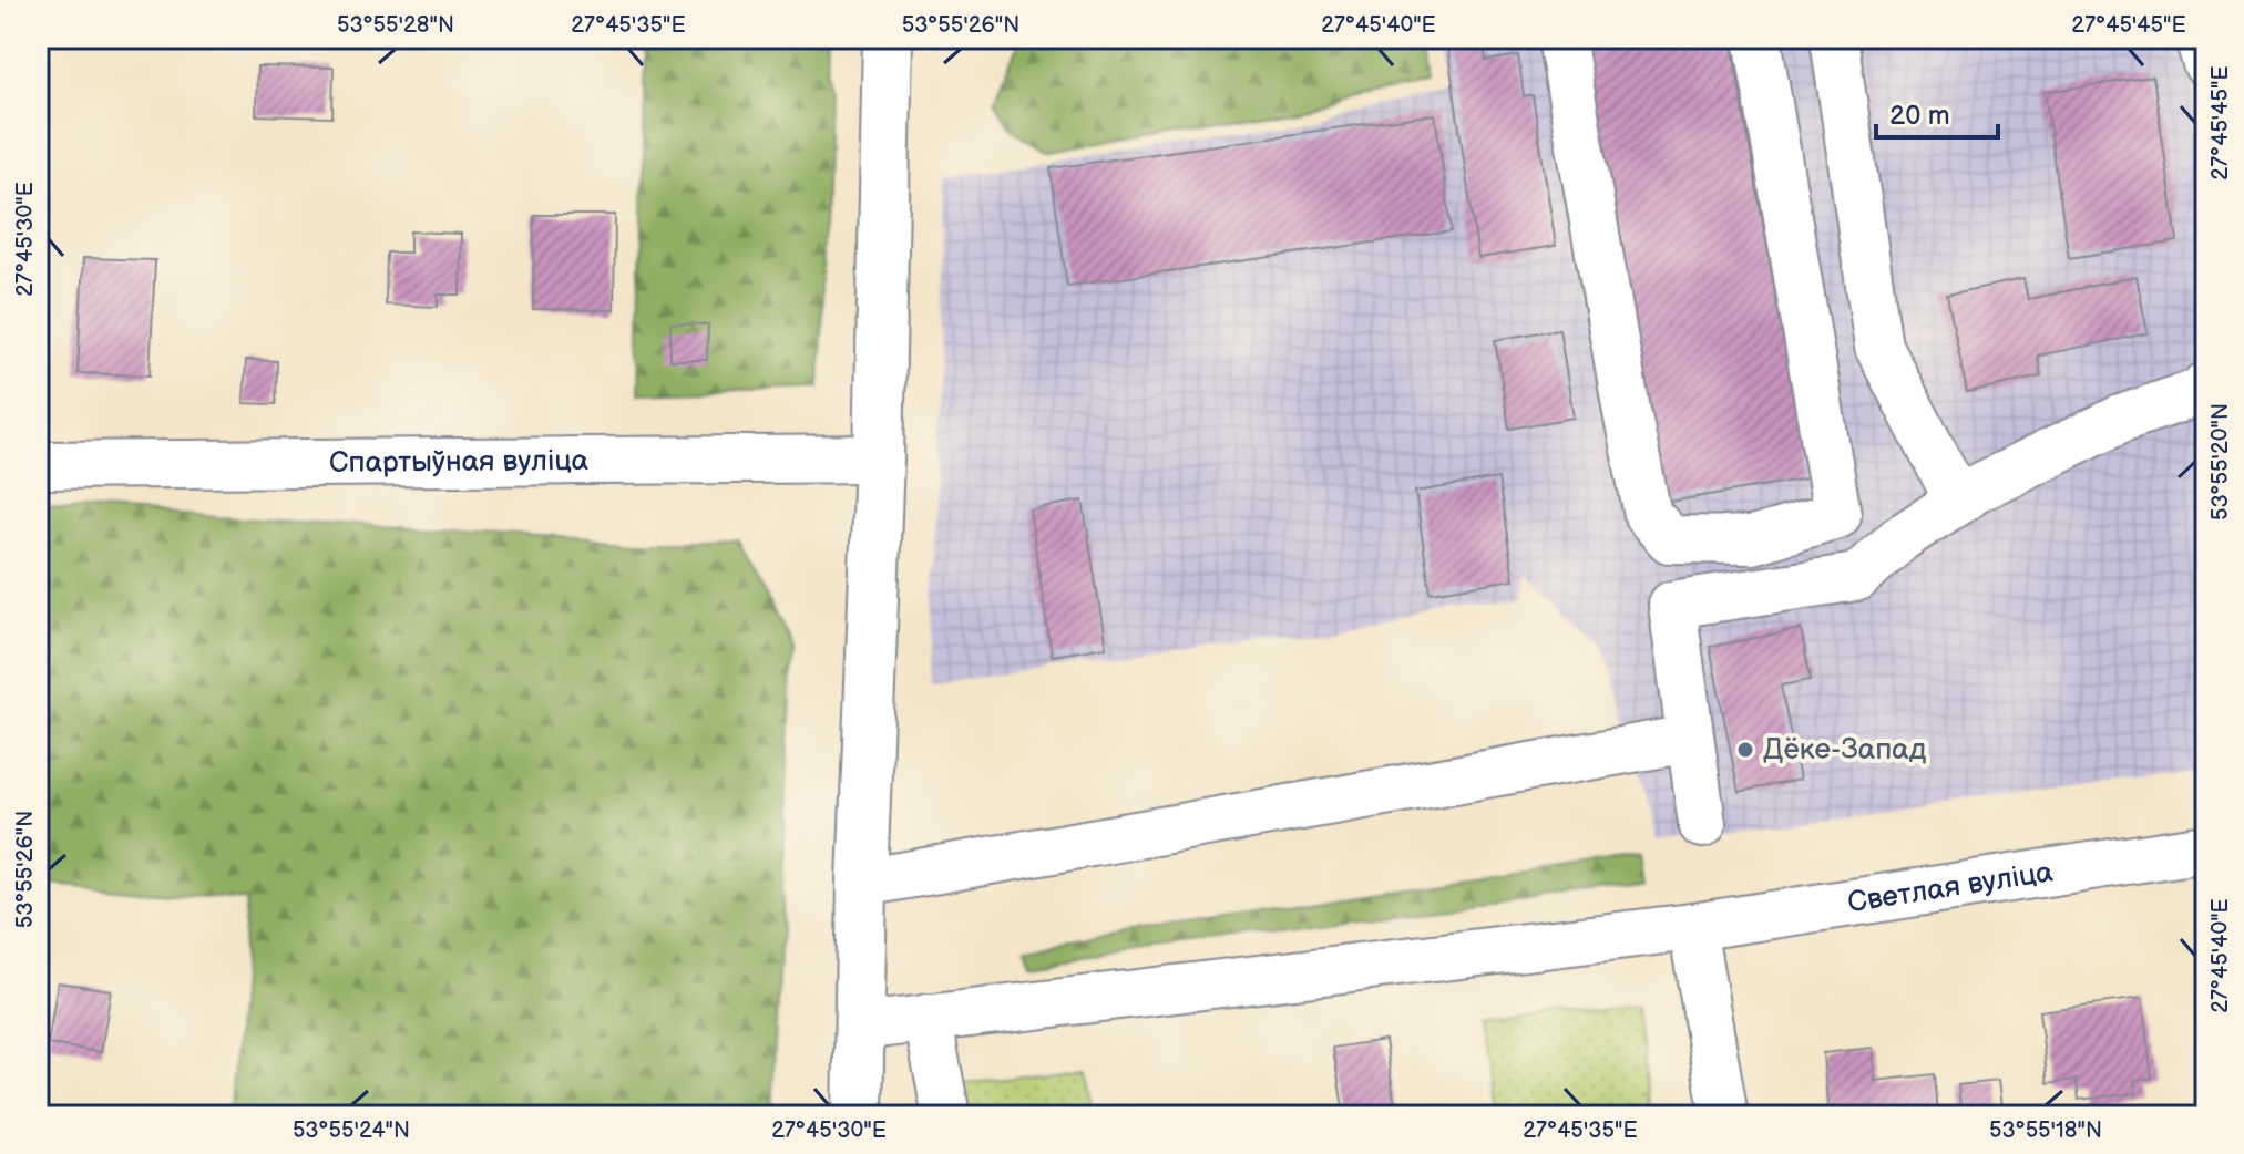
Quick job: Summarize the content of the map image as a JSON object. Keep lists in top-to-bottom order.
{
  "streets": {
    "street": ["Спартыўная вуліца", "Светлая вуліца"]
  },
  "places": ["Дёке-Запад"],
  "scale_bar": "20 m",
  "coordinates": [
    "53°55'28\"N",
    "27°45'35\"E",
    "53°55'26\"N",
    "27°45'40\"E",
    "27°45'45\"E",
    "27°45'30\"E",
    "53°55'20\"N",
    "53°55'24\"N",
    "53°55'18\"N"
  ]
}
